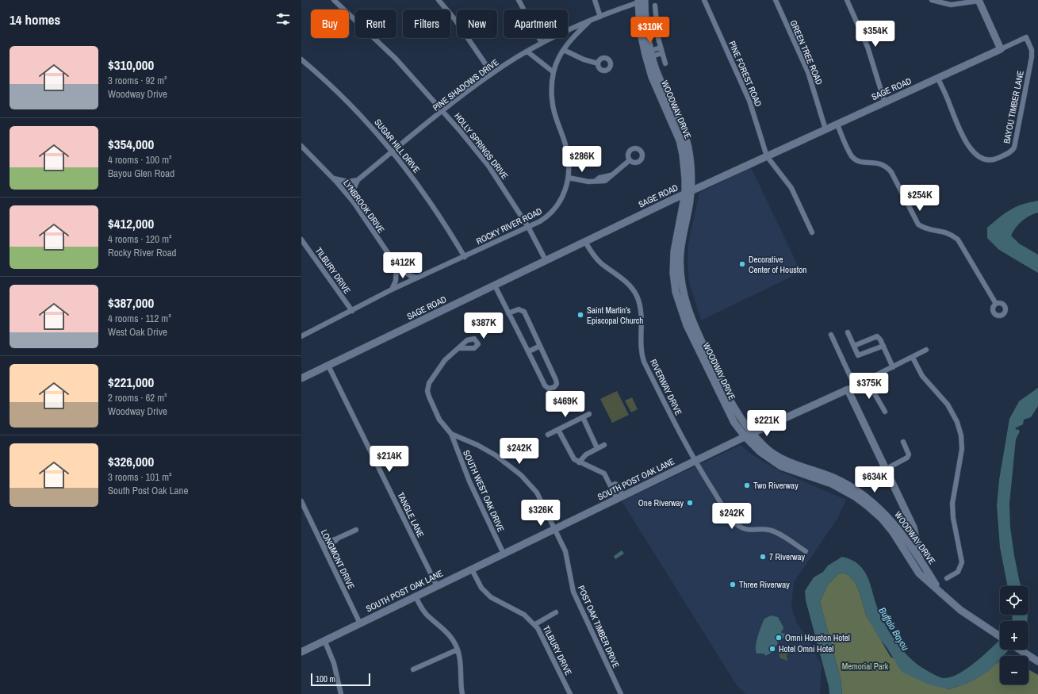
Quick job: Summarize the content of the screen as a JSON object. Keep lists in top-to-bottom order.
{
  "streets": {
    "main road": ["SAGE ROAD", "WOODWAY DRIVE", "SOUTH POST OAK LANE"],
    "street": [
      "GREEN TREE ROAD",
      "PINE FOREST ROAD",
      "PINE SHADOWS DRIVE",
      "BAYOU TIMBER LANE",
      "SUGAR HILL DRIVE",
      "HOLLY SPRINGS DRIVE",
      "LYNBROOK DRIVE",
      "ROCKY RIVER ROAD",
      "TILBURY DRIVE",
      "RIVERWAY DRIVE",
      "SOUTH WEST OAK DRIVE",
      "TANGLE LANE",
      "LONGMONT DRIVE",
      "POST OAK TIMBER DRIVE"
    ]
  },
  "crossings": [
    ["GREEN TREE ROAD", "SAGE ROAD"],
    ["PINE FOREST ROAD", "SAGE ROAD"],
    ["PINE SHADOWS DRIVE", "WOODWAY DRIVE"],
    ["PINE SHADOWS DRIVE", "SUGAR HILL DRIVE"],
    ["PINE SHADOWS DRIVE", "HOLLY SPRINGS DRIVE"],
    ["PINE SHADOWS DRIVE", "ROCKY RIVER ROAD"],
    ["SAGE ROAD", "BAYOU TIMBER LANE"],
    ["SAGE ROAD", "WOODWAY DRIVE"],
    ["SAGE ROAD", "HOLLY SPRINGS DRIVE"],
    ["SAGE ROAD", "RIVERWAY DRIVE"],
    ["SAGE ROAD", "TANGLE LANE"],
    ["WOODWAY DRIVE", "SOUTH POST OAK LANE"],
    ["SUGAR HILL DRIVE", "ROCKY RIVER ROAD"],
    ["HOLLY SPRINGS DRIVE", "ROCKY RIVER ROAD"],
    ["LYNBROOK DRIVE", "ROCKY RIVER ROAD"],
    ["ROCKY RIVER ROAD", "TILBURY DRIVE"],
    ["TILBURY DRIVE", "SOUTH POST OAK LANE"],
    ["RIVERWAY DRIVE", "SOUTH POST OAK LANE"],
    ["SOUTH POST OAK LANE", "SOUTH WEST OAK DRIVE"],
    ["SOUTH POST OAK LANE", "TANGLE LANE"],
    ["SOUTH POST OAK LANE", "LONGMONT DRIVE"],
    ["SOUTH POST OAK LANE", "POST OAK TIMBER DRIVE"],
    ["SOUTH WEST OAK DRIVE", "POST OAK TIMBER DRIVE"]
  ],
  "water": ["Buffalo Bayou"],
  "parks": ["Memorial Park"],
  "places": [
    "Decorative Center of Houston",
    "Saint Martin's Episcopal Church",
    "Two Riverway",
    "One Riverway",
    "7 Riverway",
    "Three Riverway",
    "Omni Houston Hotel",
    "Hotel Omni Hotel"
  ],
  "scale_bar": "100 m",
  "page": {
    "heading": "14 homes",
    "chip": [
      "Buy",
      "Rent",
      "Filters",
      "New",
      "Apartment"
    ],
    "price": [
      "$310K",
      "$354K",
      "$286K",
      "$254K",
      "$412K",
      "$387K",
      "$375K",
      "$469K",
      "$221K",
      "$242K",
      "$214K",
      "$634K",
      "$326K",
      "$242K"
    ],
    "list": [
      {
        "name": "$310,000",
        "note": "3 rooms · 92 m² · Woodway Drive"
      },
      {
        "name": "$354,000",
        "note": "4 rooms · 100 m² · Bayou Glen Road"
      },
      {
        "name": "$412,000",
        "note": "4 rooms · 120 m² · Rocky River Road"
      },
      {
        "name": "$387,000",
        "note": "4 rooms · 112 m² · West Oak Drive"
      },
      {
        "name": "$221,000",
        "note": "2 rooms · 62 m² · Woodway Drive"
      },
      {
        "name": "$326,000",
        "note": "3 rooms · 101 m² · South Post Oak Lane"
      }
    ],
    "map_buttons": ["+", "−"],
    "scale": "100 m"
  }
}
